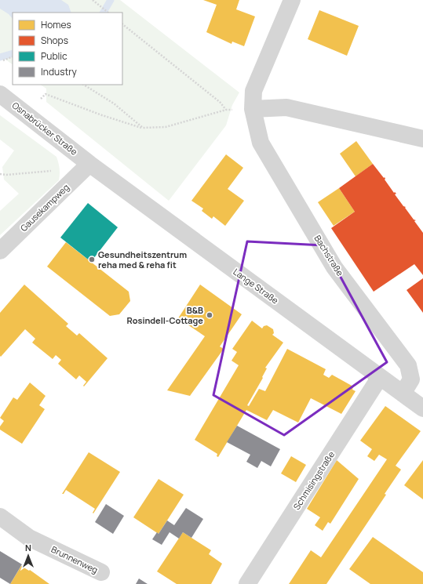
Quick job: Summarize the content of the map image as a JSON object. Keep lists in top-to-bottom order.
{
  "streets": {
    "street": [
      "Osnabrücker Straße",
      "Gausekampweg",
      "Bachstraße",
      "Lange Straße",
      "Schmisingstraße",
      "Brunnenweg"
    ]
  },
  "crossings": [
    ["Osnabrücker Straße", "Gausekampweg"],
    ["Osnabrücker Straße", "Lange Straße"],
    ["Gausekampweg", "Lange Straße"],
    ["Bachstraße", "Lange Straße"],
    ["Lange Straße", "Schmisingstraße"]
  ],
  "places": ["Gesundheitszentrum reha med & reha fit", "B&B Rosindell-Cottage"],
  "legend": [
    "Homes",
    "Shops",
    "Public",
    "Industry"
  ],
  "north": "top"
}
